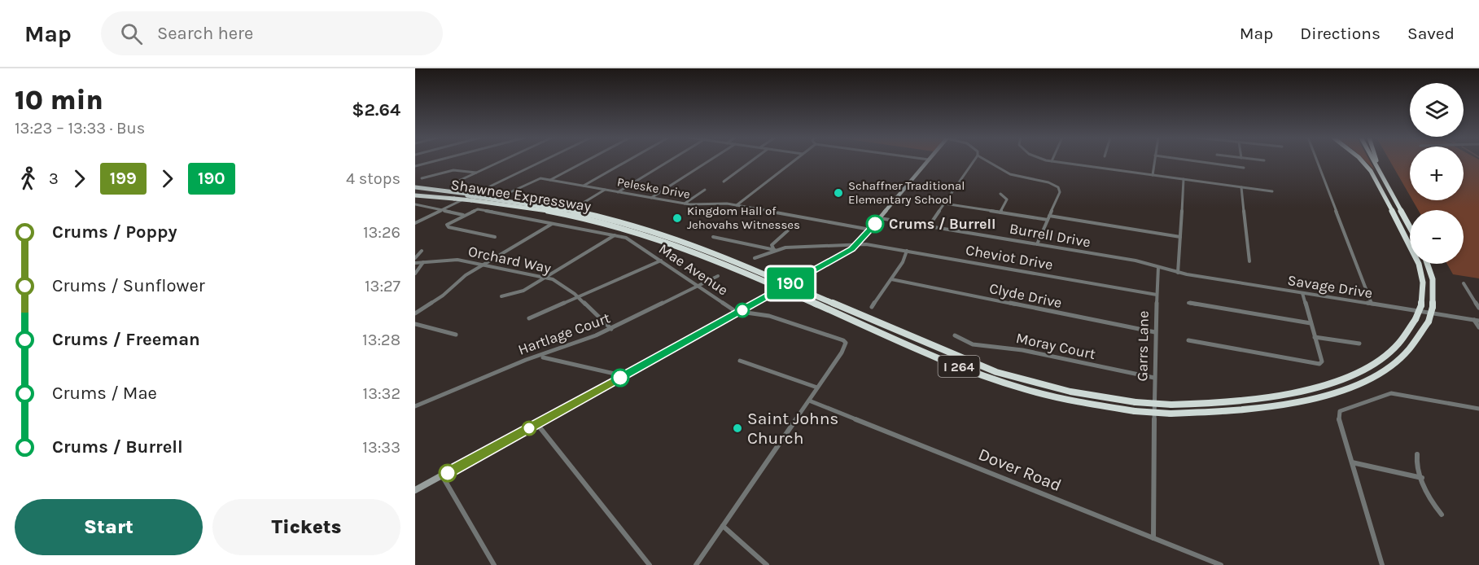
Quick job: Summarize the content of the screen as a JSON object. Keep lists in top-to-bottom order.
{
  "streets": {
    "highway": ["Shawnee Expressway", "I 264"],
    "street": [
      "Peleske Drive",
      "Burrell Drive",
      "Cheviot Drive",
      "Orchard Way",
      "Mae Avenue",
      "Savage Drive",
      "Clyde Drive",
      "Hartlage Court",
      "Moray Court",
      "Garrs Lane",
      "Dover Road"
    ]
  },
  "crossings": [
    ["Burrell Drive", "Garrs Lane"],
    ["Cheviot Drive", "Garrs Lane"],
    ["Orchard Way", "Hartlage Court"],
    ["Mae Avenue", "Hartlage Court"],
    ["Clyde Drive", "Garrs Lane"],
    ["Moray Court", "Garrs Lane"],
    ["Garrs Lane", "Dover Road"]
  ],
  "places": [
    "Schaffner Traditional Elementary School",
    "Kingdom Hall of Jehovahs Witnesses",
    "Crums / Burrell",
    "Saint Johns Church"
  ],
  "lines": ["bus line 190", "bus line 199"],
  "page": {
    "header": "Map",
    "search": "Search here",
    "nav": ["Map", "Directions", "Saved"],
    "heading": ["10 min", "13:23 – 13:33 · Bus", "$2.64"],
    "on_map": "190",
    "map_buttons": ["+", "−"],
    "legs": [
      "3",
      "199",
      "190",
      "4 stops"
    ],
    "list": [
      {
        "name": "Crums / Poppy",
        "value": "13:26"
      },
      {
        "name": "Crums / Sunflower",
        "value": "13:27"
      },
      {
        "name": "Crums / Freeman",
        "value": "13:28"
      },
      {
        "name": "Crums / Mae",
        "value": "13:32"
      },
      {
        "name": "Crums / Burrell",
        "value": "13:33"
      }
    ],
    "buttons": ["Start", "Tickets"]
  }
}
